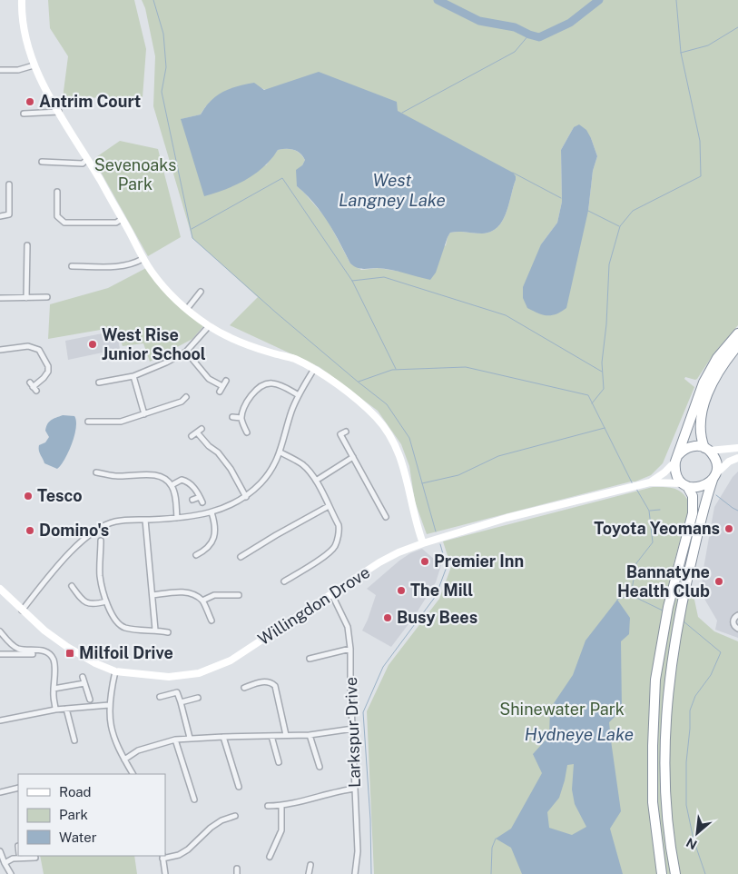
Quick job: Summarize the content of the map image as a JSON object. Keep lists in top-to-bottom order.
{
  "streets": {
    "main road": ["Willingdon Drove"],
    "street": ["Larkspur Drive"]
  },
  "crossings": [
    ["Willingdon Drove", "Larkspur Drive"]
  ],
  "water": ["West Langney Lake", "Hydneye Lake"],
  "parks": ["Sevenoaks Park", "Shinewater Park"],
  "places": {
    "other": [
      "Antrim Court",
      "West Rise Junior School",
      "Tesco",
      "Toyota Yeomans",
      "Domino's",
      "Premier Inn",
      "Bannatyne Health Club",
      "The Mill",
      "Busy Bees"
    ],
    "transit": ["Milfoil Drive"]
  },
  "legend": ["Road", "Park", "Water"],
  "north": "bottom left"
}
